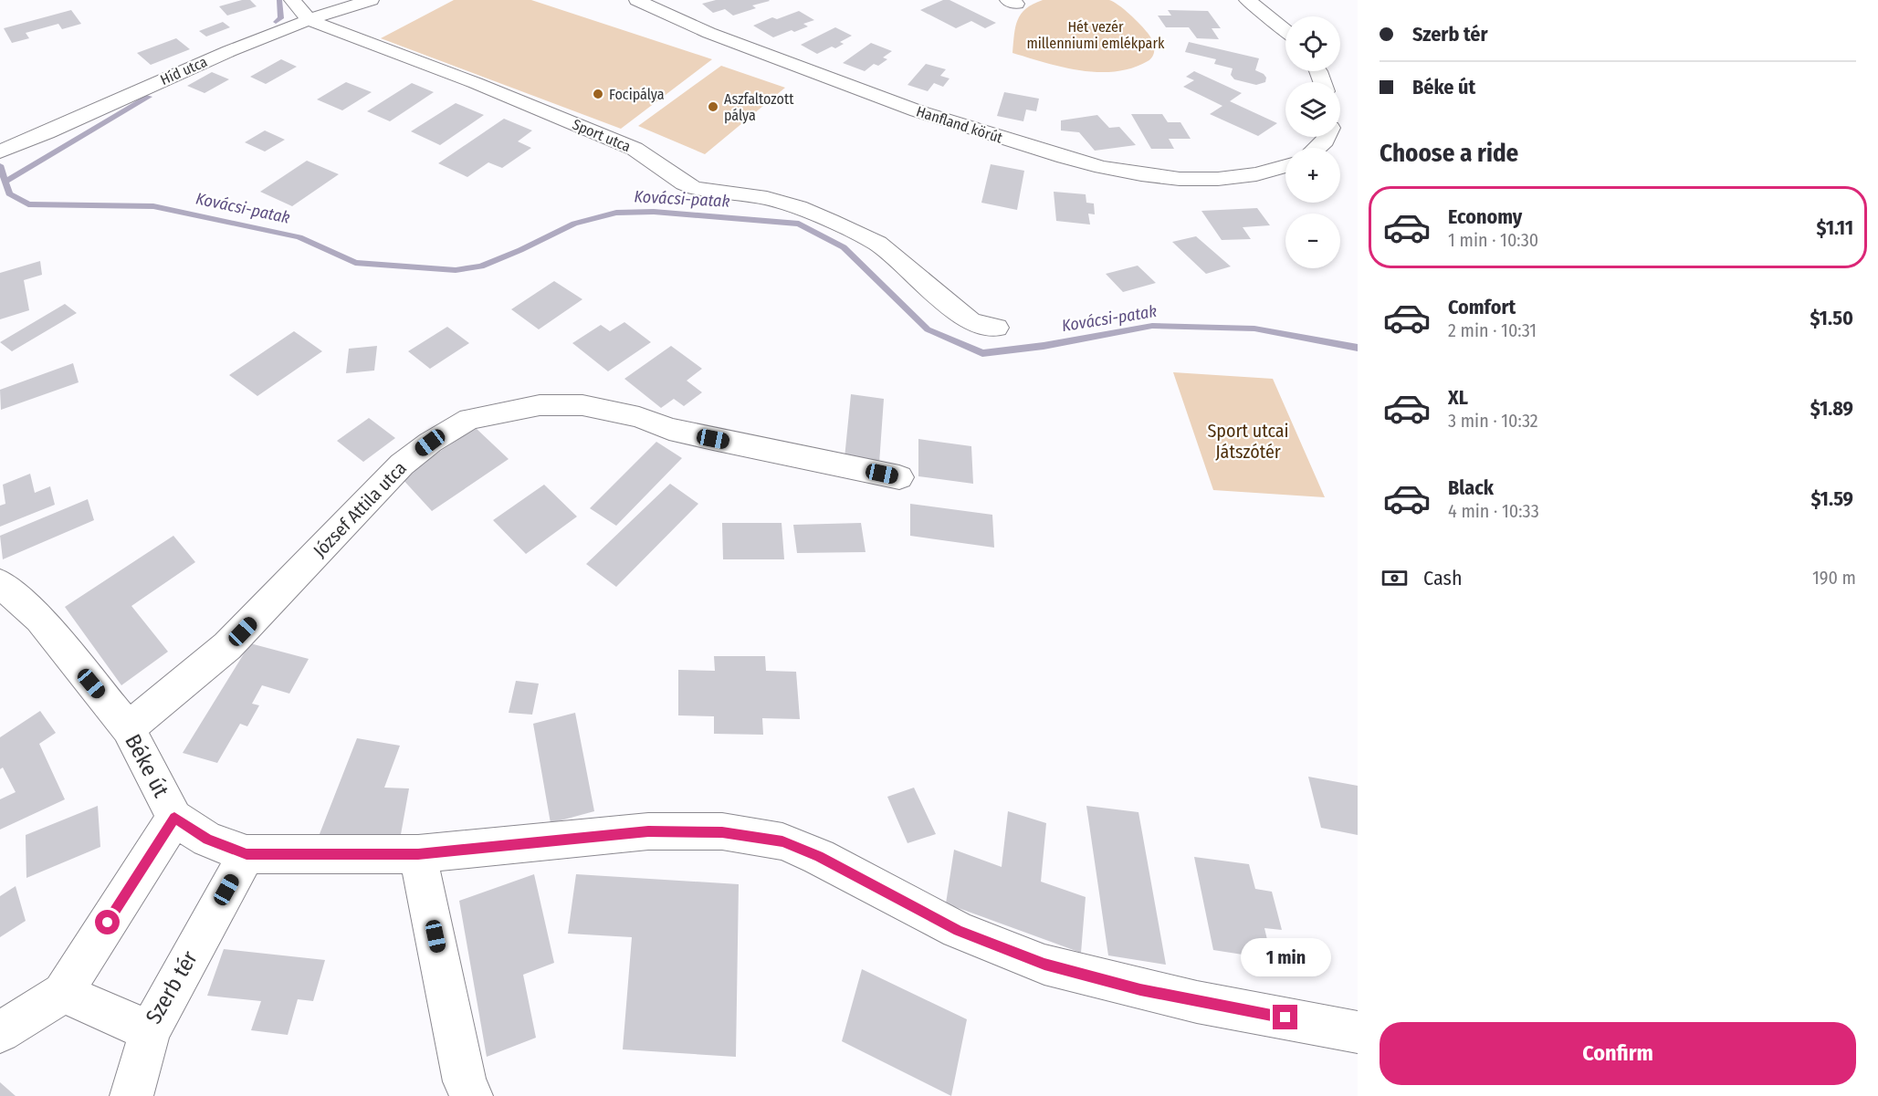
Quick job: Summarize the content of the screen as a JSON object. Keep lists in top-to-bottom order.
{
  "streets": {
    "street": [
      "Híd utca",
      "Hanfland körút",
      "Sport utca",
      "József Attila utca",
      "Béke út",
      "Szerb tér"
    ]
  },
  "crossings": [
    ["Híd utca", "Sport utca"],
    ["József Attila utca", "Béke út"],
    ["Béke út", "Szerb tér"]
  ],
  "water": ["Kovácsi-patak"],
  "parks": ["Hét vezér millenniumi emlékpark", "Sport utcai Játszótér"],
  "places": ["Focipálya", "Aszfaltozott pálya"],
  "page": {
    "banner": ["Szerb tér", "Béke út"],
    "map_buttons": ["+", "−"],
    "heading": "Choose a ride",
    "list": [
      {
        "name": "Economy",
        "note": "1 min · 10:30",
        "value": "$1.11"
      },
      {
        "name": "Comfort",
        "note": "2 min · 10:31",
        "value": "$1.50"
      },
      {
        "name": "XL",
        "note": "3 min · 10:32",
        "value": "$1.89"
      },
      {
        "name": "Black",
        "note": "4 min · 10:33",
        "value": "$1.59"
      }
    ],
    "pay": ["Cash", "190 m"],
    "bubble": "1 min",
    "buttons": "Confirm"
  }
}
